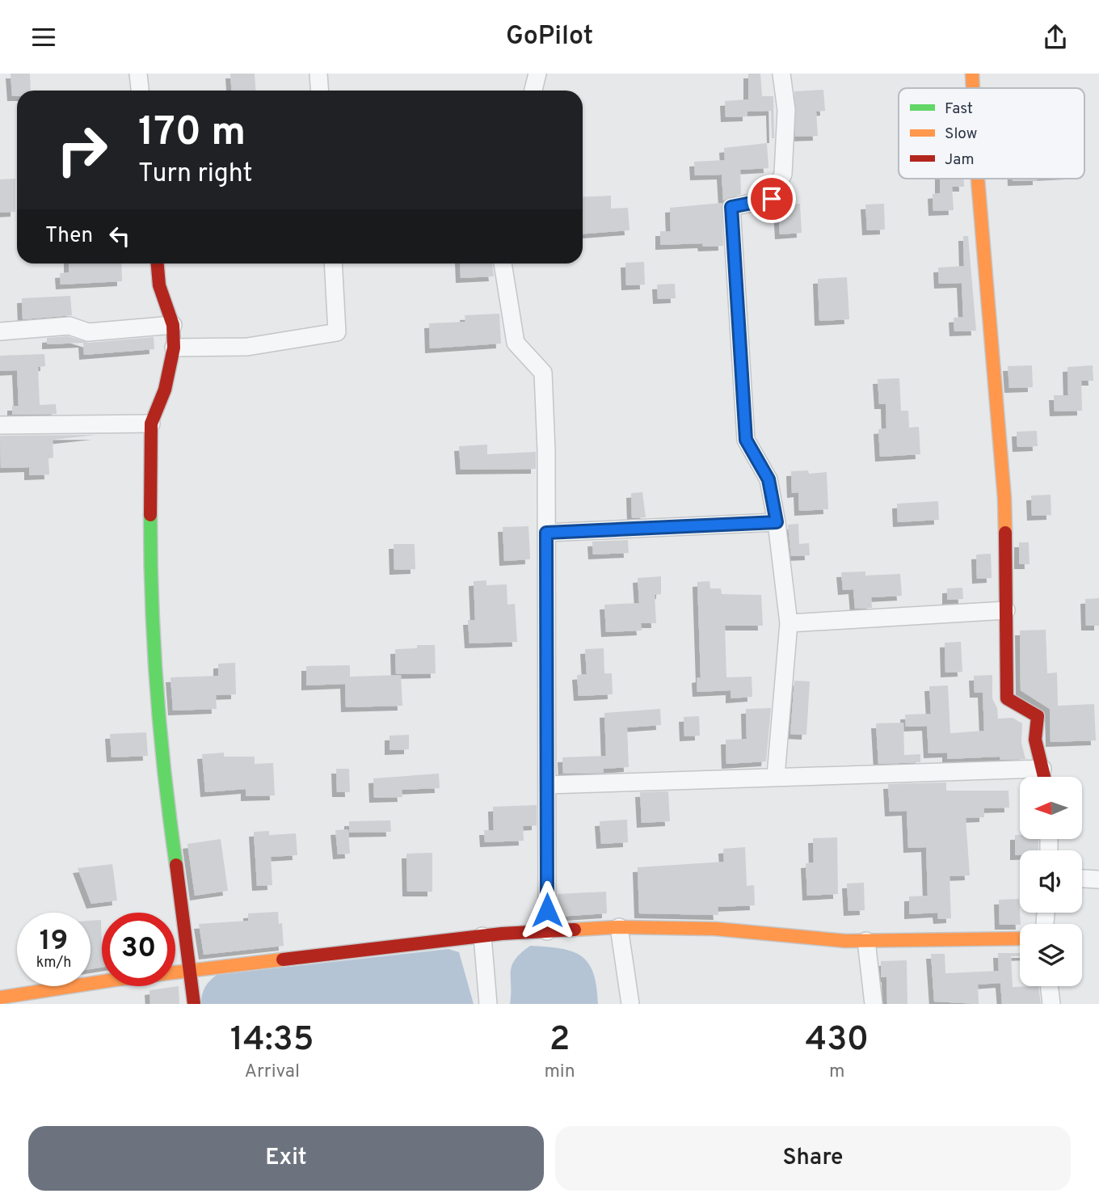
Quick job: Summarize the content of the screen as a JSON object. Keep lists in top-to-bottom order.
{
  "legend": ["Fast", "Slow", "Jam"],
  "north": "left",
  "page": {
    "header": "GoPilot",
    "turn": ["170 m", "Turn right"],
    "then": "Then",
    "speed": "19 km/h",
    "limit": "30",
    "eta": [
      "14:35",
      "Arrival",
      "2",
      "min",
      "430",
      "m"
    ],
    "buttons": ["Exit", "Share"]
  }
}
